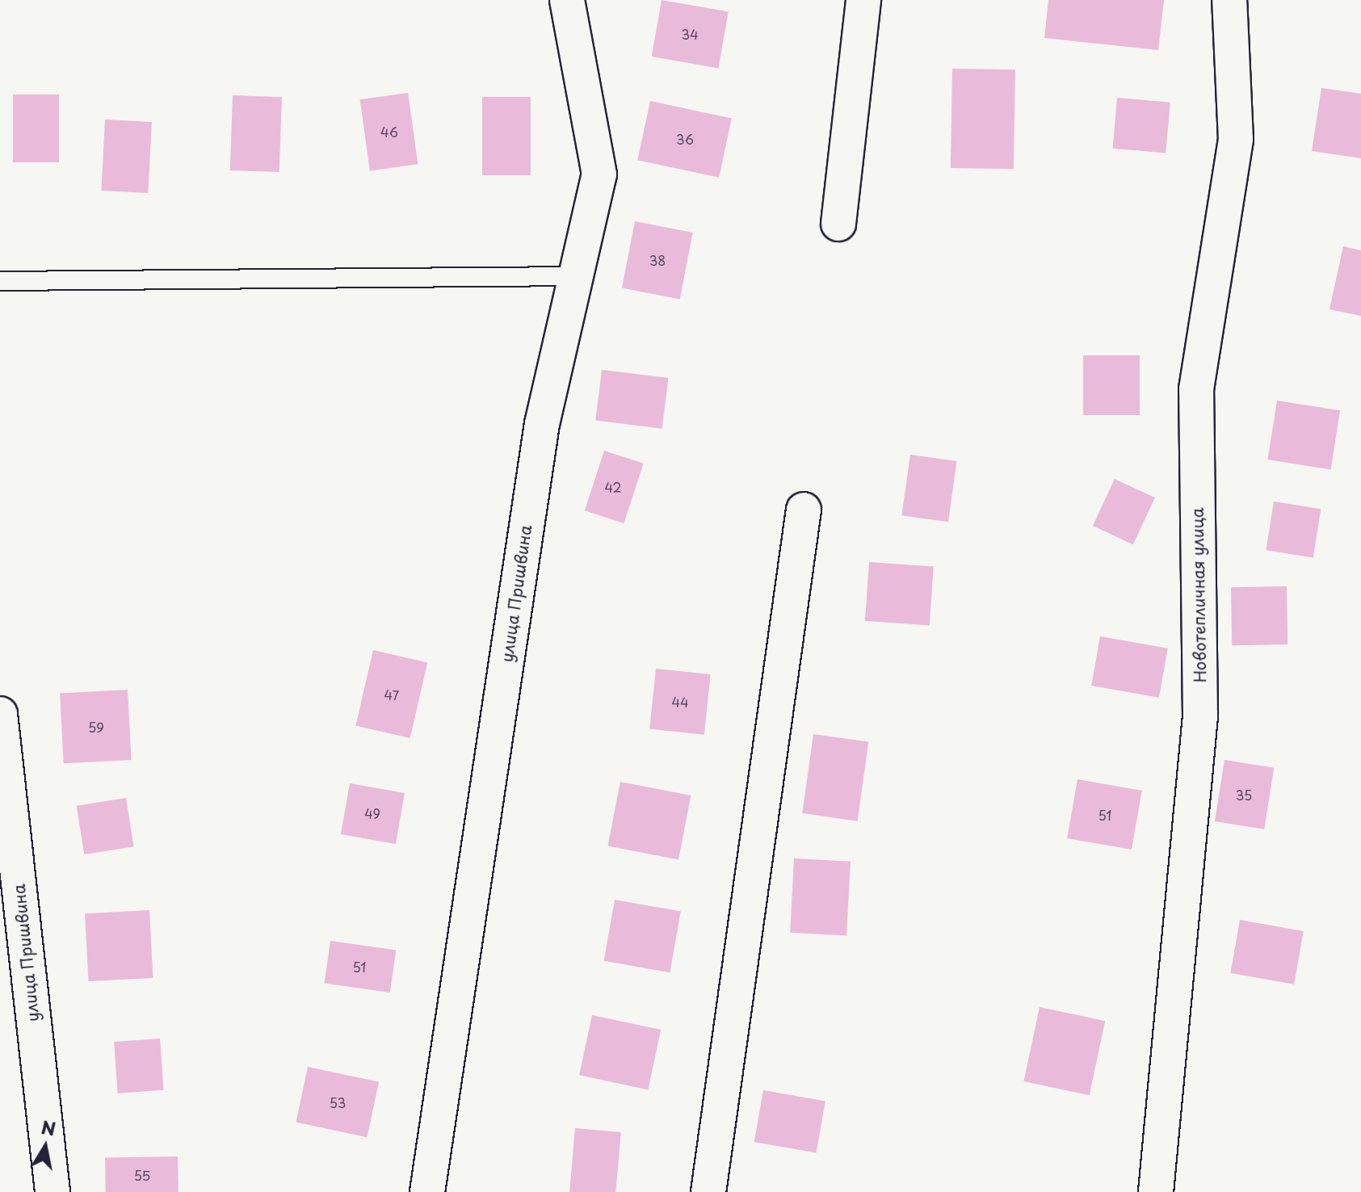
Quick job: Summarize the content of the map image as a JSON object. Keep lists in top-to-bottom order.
{
  "streets": {
    "street": ["улица Пришвина", "Новотепличная улица"]
  },
  "house_numbers": [
    "34",
    "46",
    "36",
    "38",
    "42",
    "47",
    "44",
    "59",
    "35",
    "49",
    "51",
    "51",
    "53",
    "55"
  ],
  "north": "top"
}
